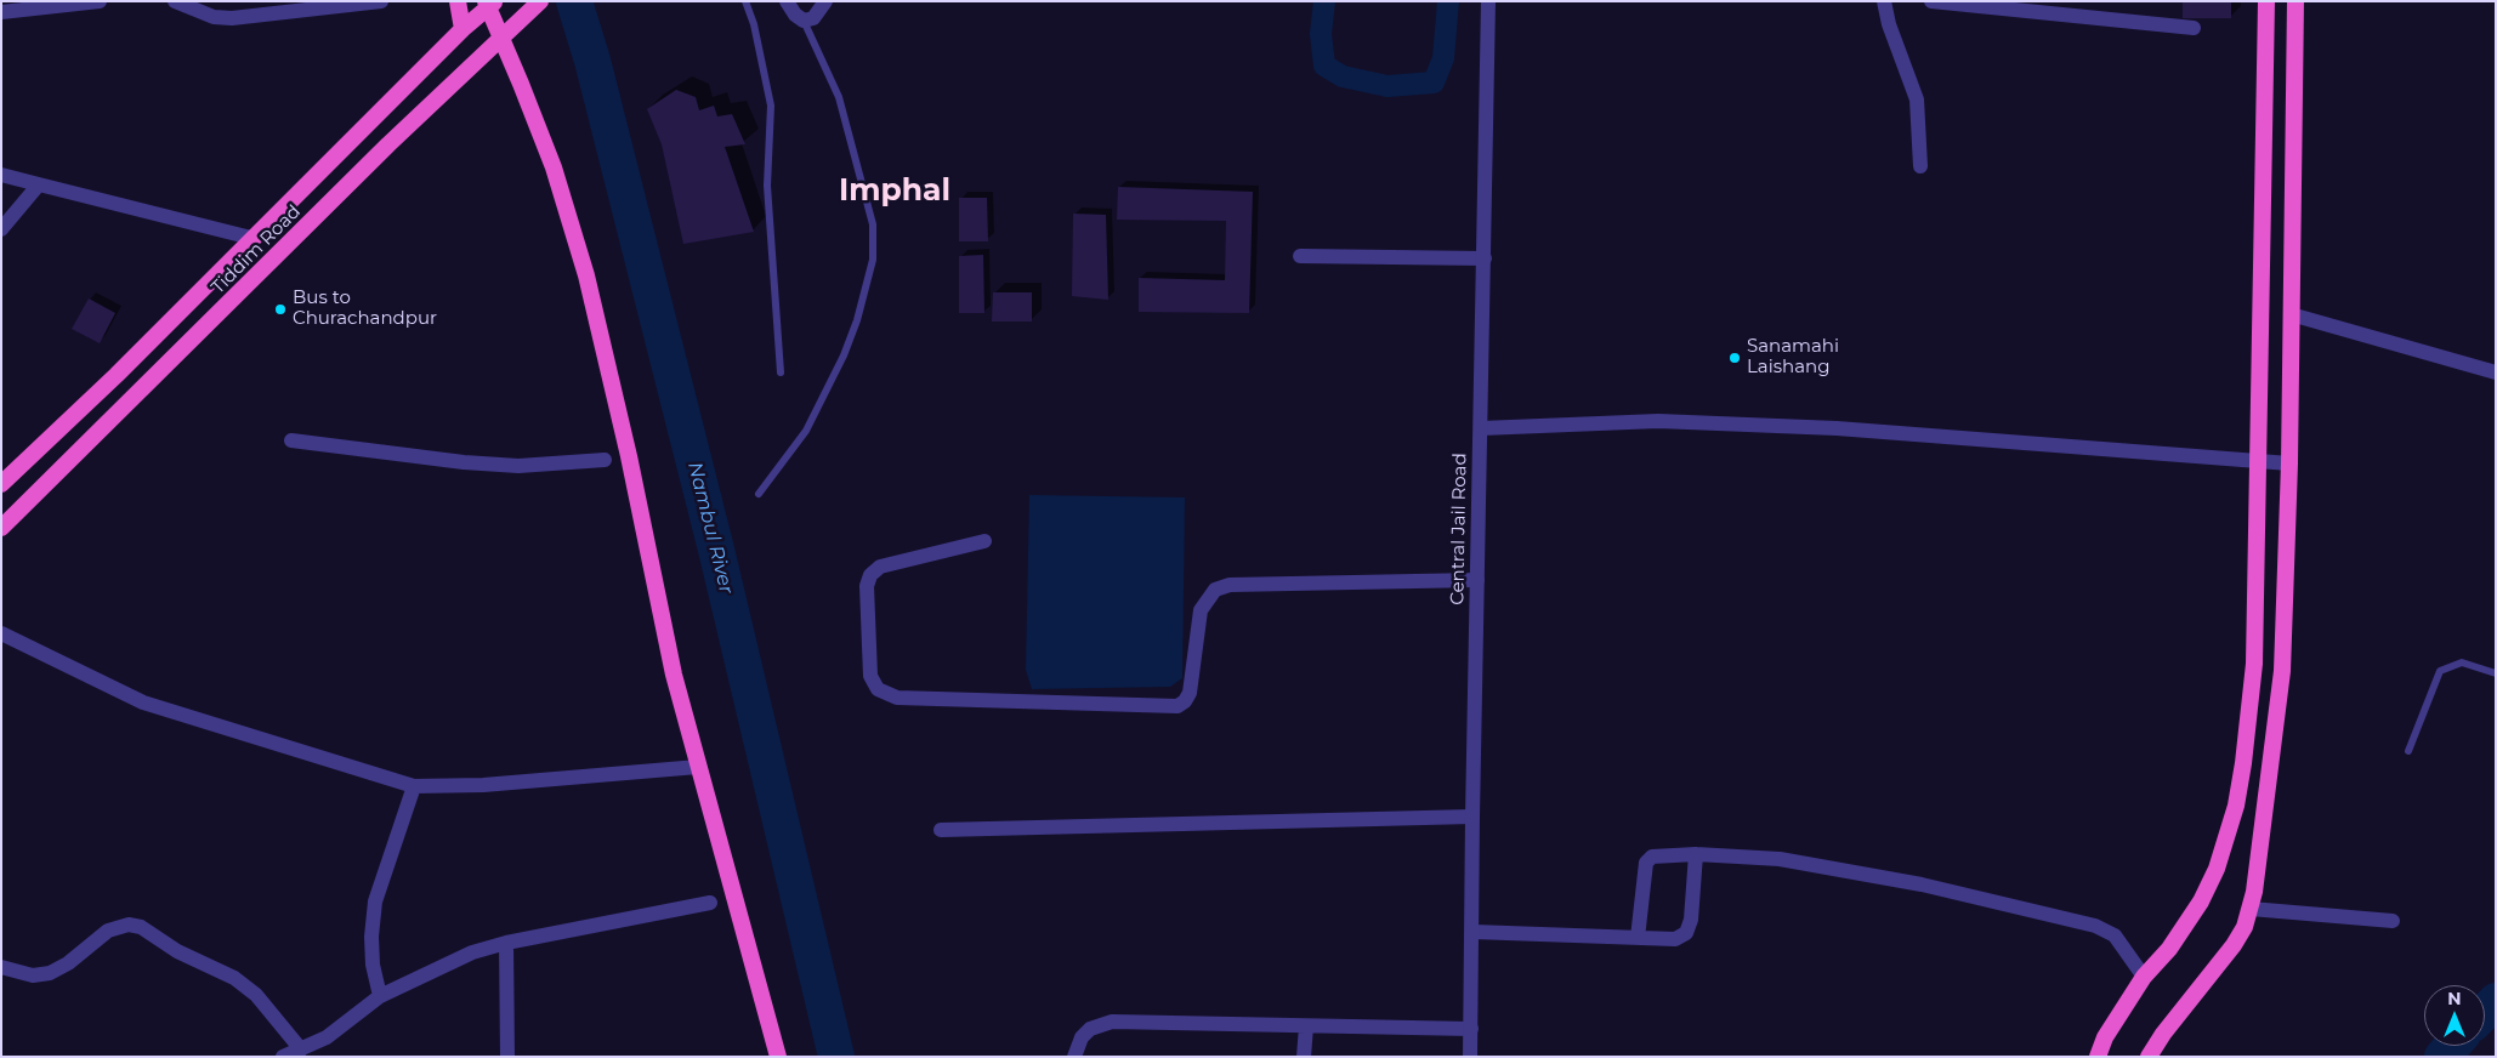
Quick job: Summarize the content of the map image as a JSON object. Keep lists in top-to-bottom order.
{
  "streets": {
    "highway": ["Tiddim Road"],
    "street": ["Central Jail Road"]
  },
  "districts": ["Imphal"],
  "water": ["Nambul River"],
  "places": ["Bus to Churachandpur", "Sanamahi Laishang"],
  "north": "top"
}
